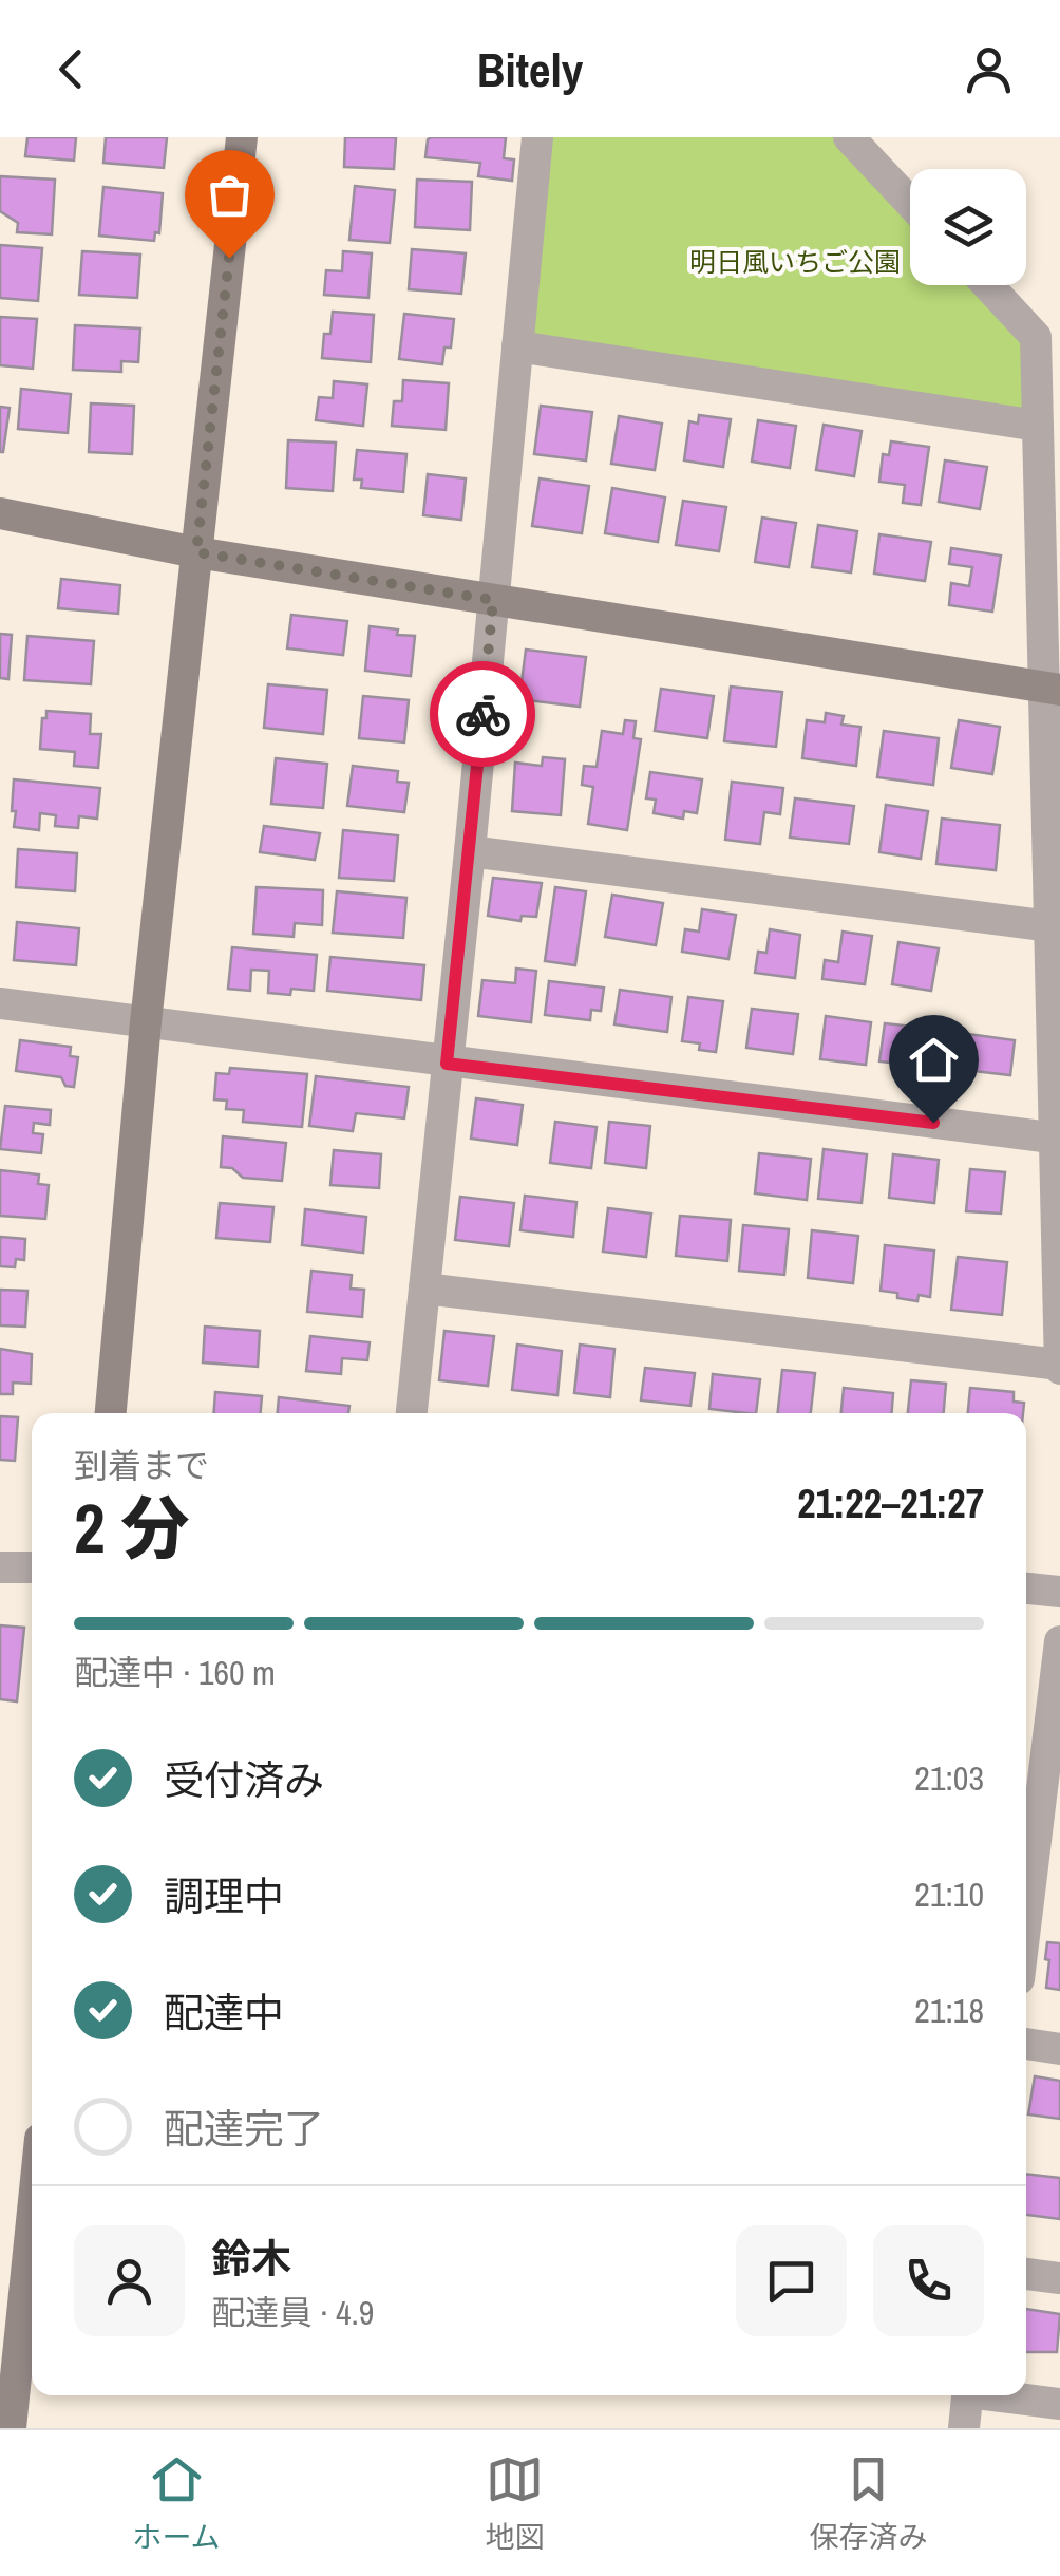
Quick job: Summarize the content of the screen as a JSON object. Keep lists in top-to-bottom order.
{
  "parks": ["明日風いちご公園"],
  "page": {
    "header": "Bitely",
    "heading": ["2 分", "到着まで", "21:22–21:27"],
    "panel": ["鈴木", "配達員 · 4.9"],
    "bar": "配達中 · 160 m",
    "list": [
      ["受付済み", "21:03"],
      ["調理中", "21:10"],
      ["配達中", "21:18"],
      "配達完了"
    ],
    "tabs": ["ホーム", "地図", "保存済み"]
  }
}
